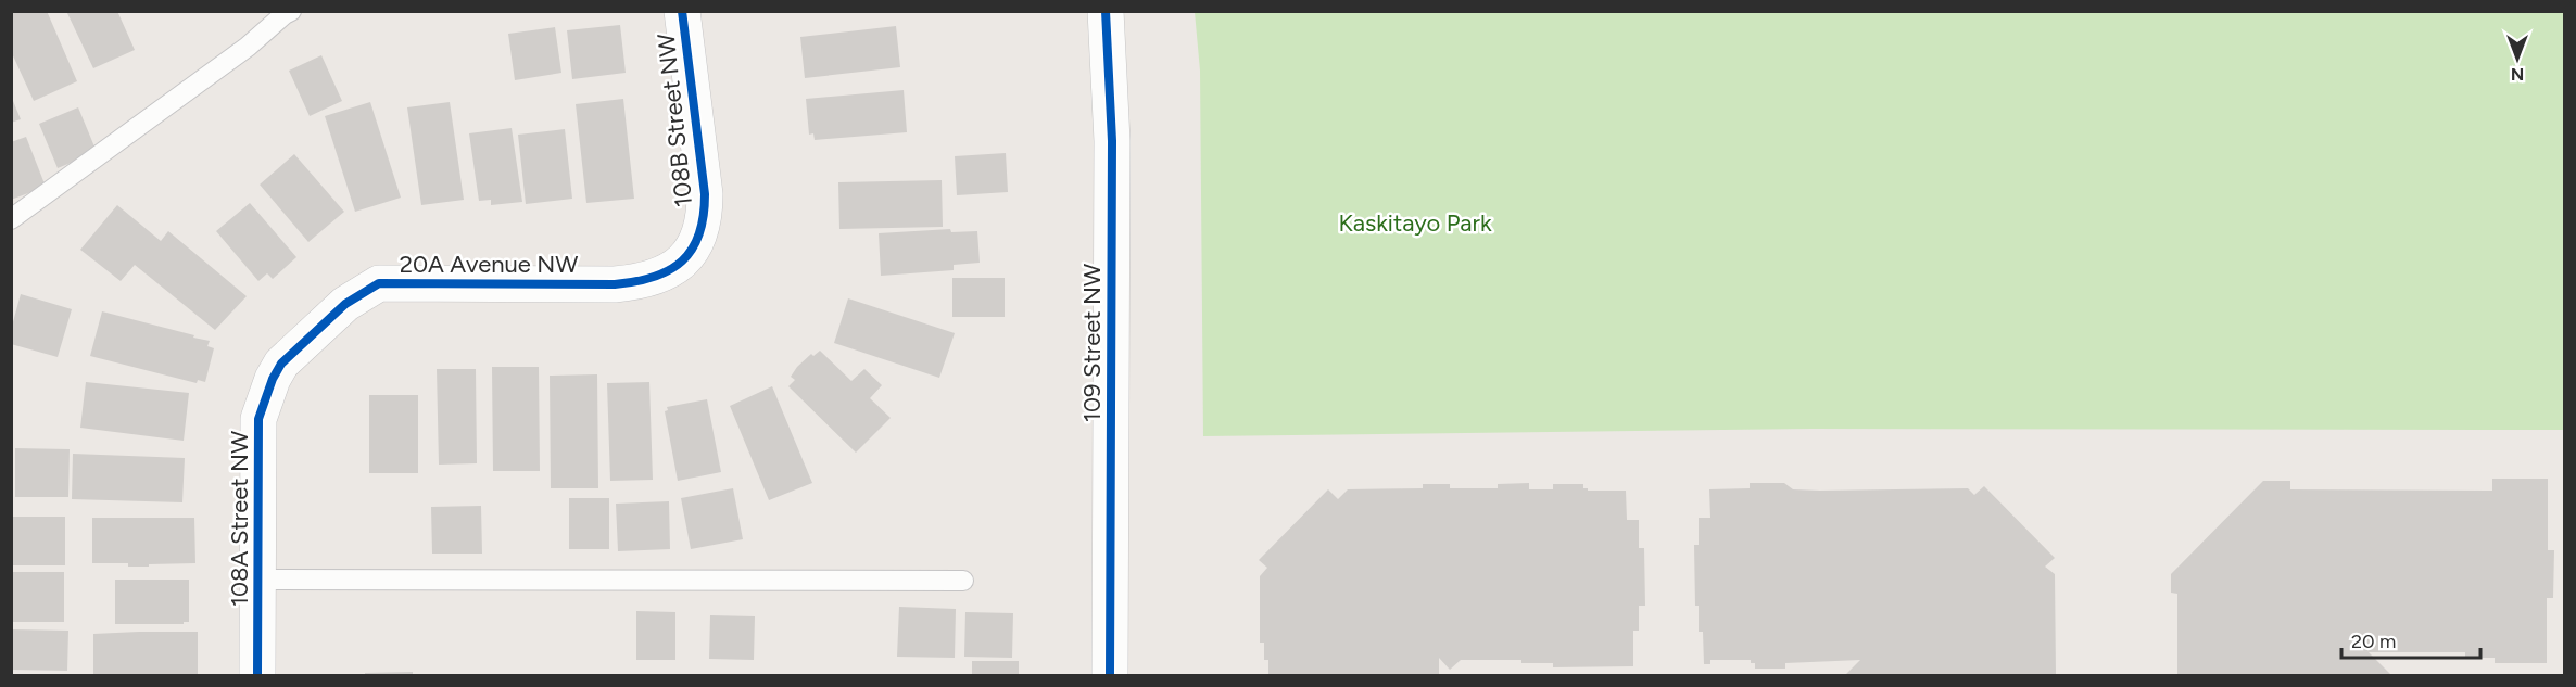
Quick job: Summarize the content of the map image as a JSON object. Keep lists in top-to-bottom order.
{
  "streets": {
    "street": [
      "108B Street NW",
      "20A Avenue NW",
      "109 Street NW",
      "108A Street NW"
    ]
  },
  "crossings": [
    ["108B Street NW", "20A Avenue NW"],
    ["20A Avenue NW", "108A Street NW"]
  ],
  "parks": ["Kaskitayo Park"],
  "scale_bar": "20 m",
  "north": "bottom"
}
